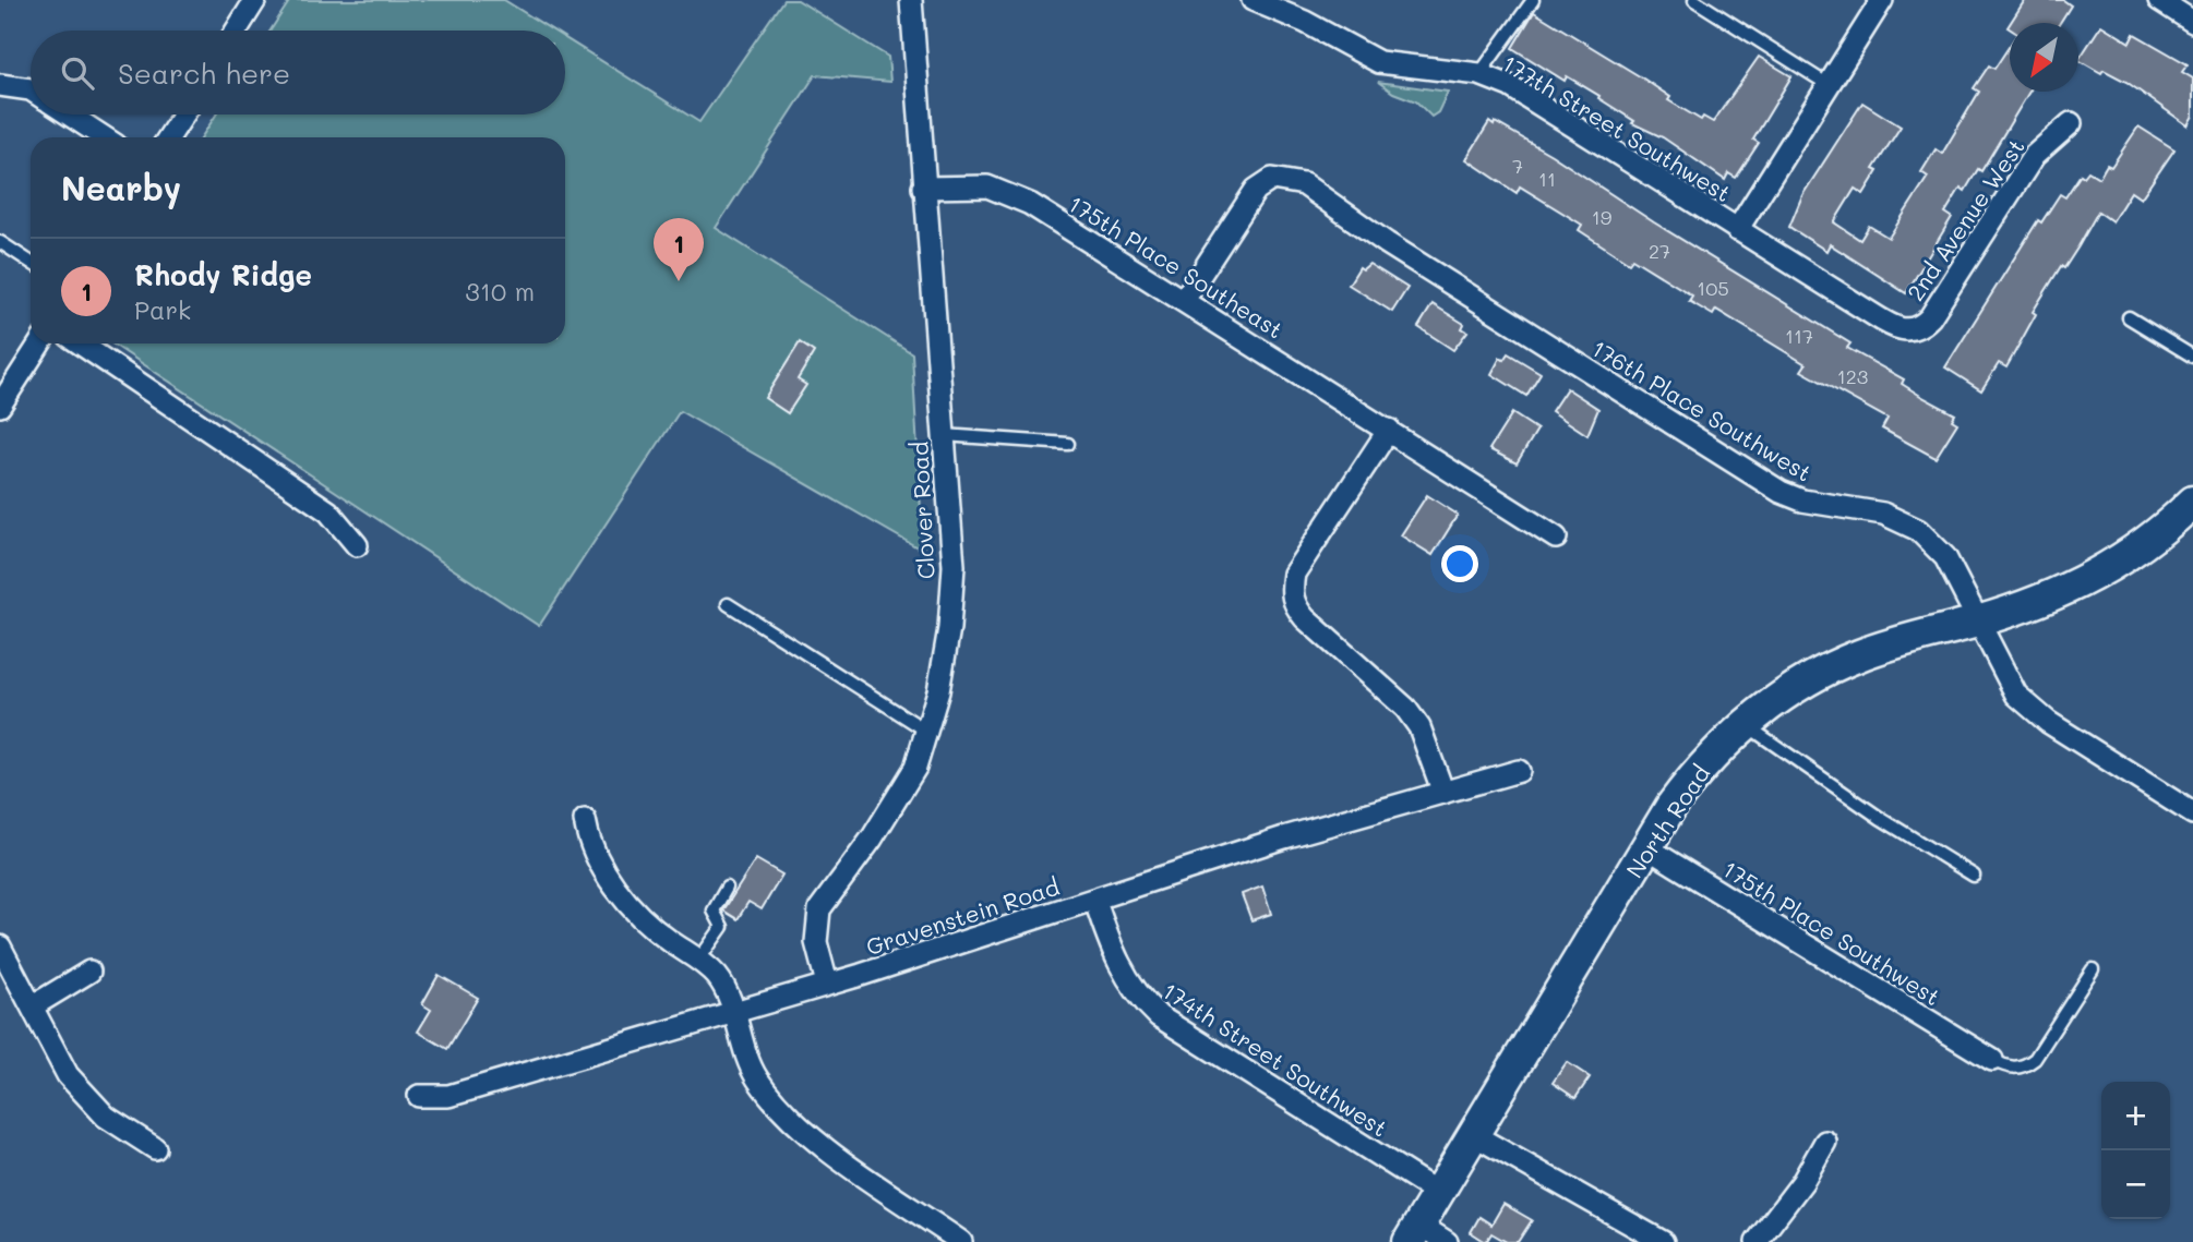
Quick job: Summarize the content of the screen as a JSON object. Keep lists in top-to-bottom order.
{
  "streets": {
    "street": [
      "177th Street Southwest",
      "2nd Avenue West",
      "175th Place Southeast",
      "176th Place Southwest",
      "Clover Road",
      "North Road",
      "Gravenstein Road",
      "175th Place Southwest",
      "174th Street Southwest"
    ]
  },
  "crossings": [
    ["177th Street Southwest", "2nd Avenue West"],
    ["175th Place Southeast", "176th Place Southwest"],
    ["175th Place Southeast", "Clover Road"],
    ["176th Place Southwest", "North Road"],
    ["Clover Road", "Gravenstein Road"],
    ["North Road", "175th Place Southwest"],
    ["North Road", "174th Street Southwest"],
    ["Gravenstein Road", "174th Street Southwest"]
  ],
  "house_numbers": [
    "7",
    "11",
    "19",
    "27",
    "105",
    "117",
    "123"
  ],
  "north": "bottom left",
  "page": {
    "search": "Search here",
    "heading": "Nearby",
    "pins": "1",
    "list": [
      {
        "mark": "1",
        "name": "Rhody Ridge",
        "note": "Park",
        "value": "310 m"
      }
    ],
    "map_buttons": ["+", "−"]
  }
}
